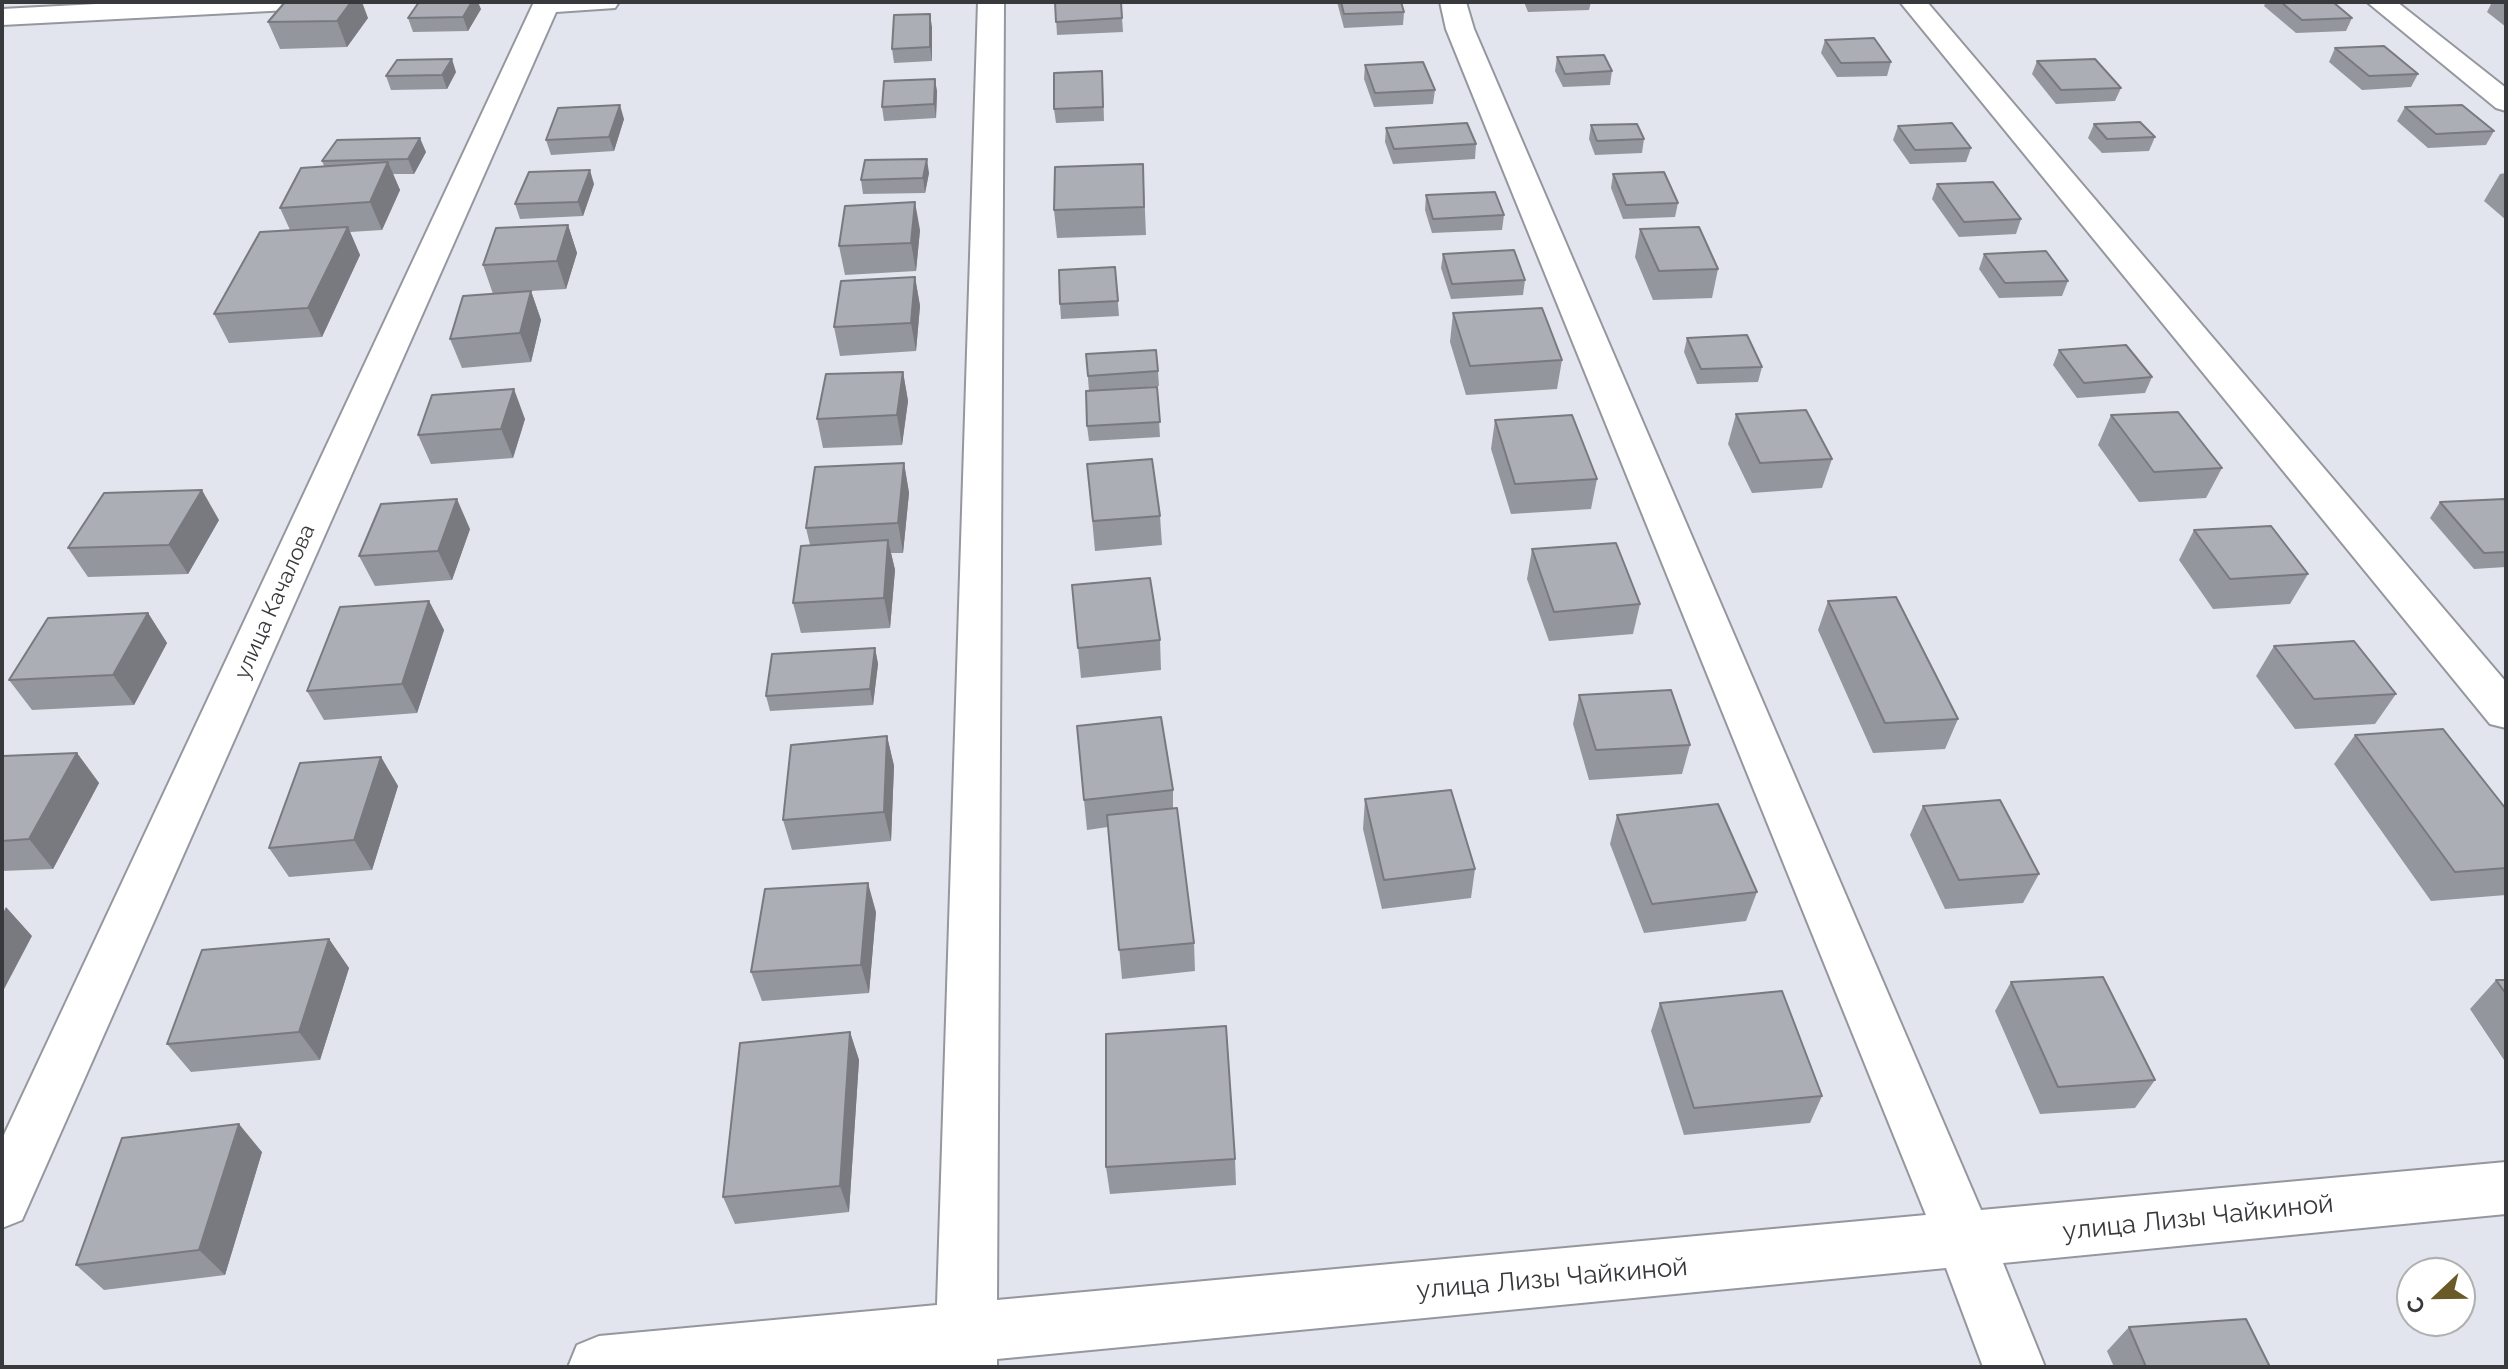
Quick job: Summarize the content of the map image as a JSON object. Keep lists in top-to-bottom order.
{
  "streets": {
    "street": ["улица Качалова", "улица Лизы Чайкиной"]
  },
  "north": "left"
}
